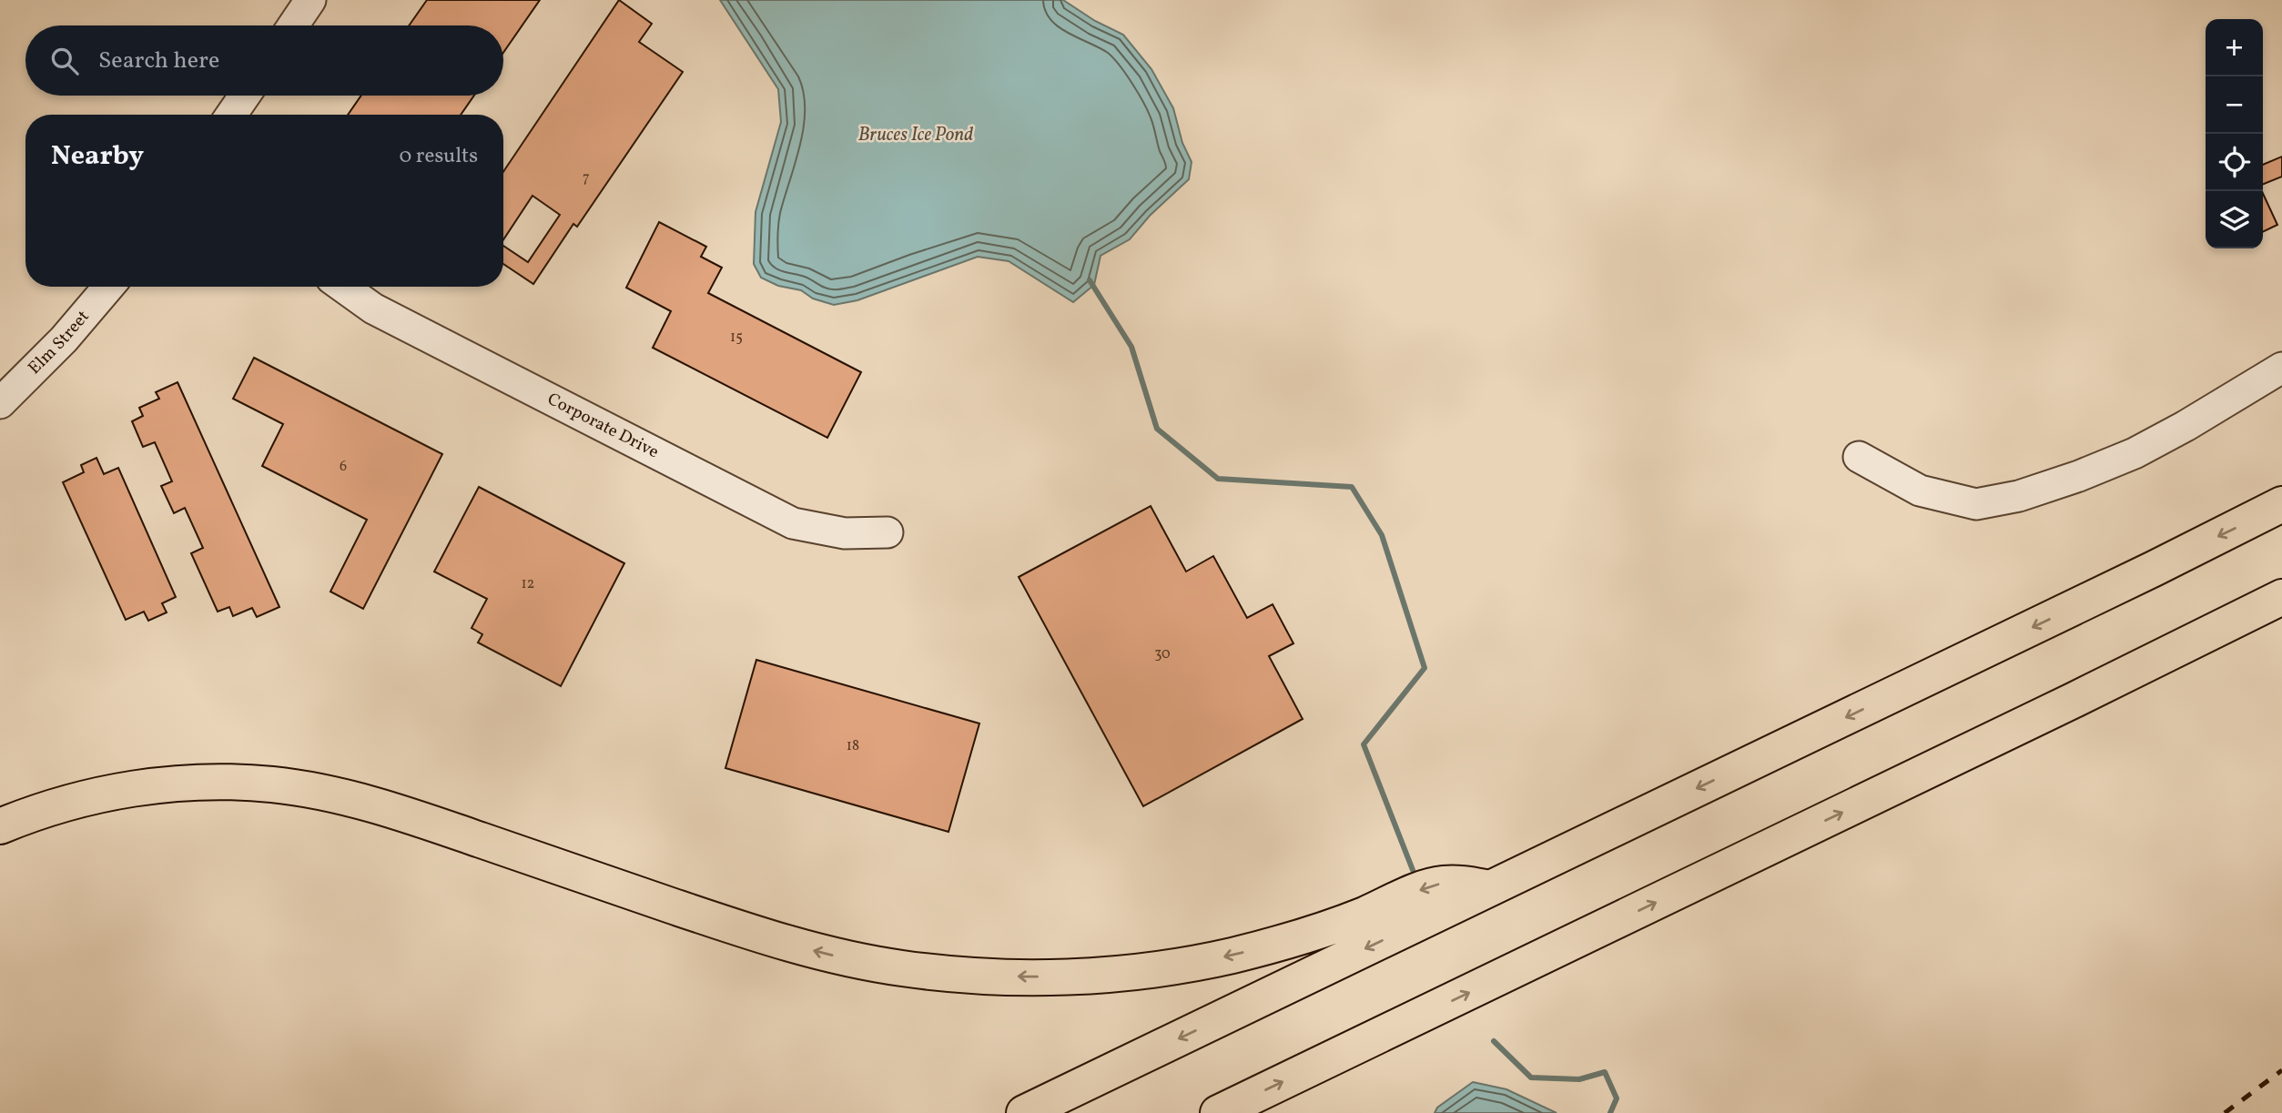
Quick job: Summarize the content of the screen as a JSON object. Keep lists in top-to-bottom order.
{
  "streets": {
    "street": ["Elm Street", "Corporate Drive"]
  },
  "water": ["Bruces Ice Pond"],
  "house_numbers": [
    "7",
    "15",
    "6",
    "12",
    "30",
    "18"
  ],
  "page": {
    "map_buttons": ["+", "−"],
    "search": "Search here",
    "heading": ["Nearby", "0 results"]
  }
}
